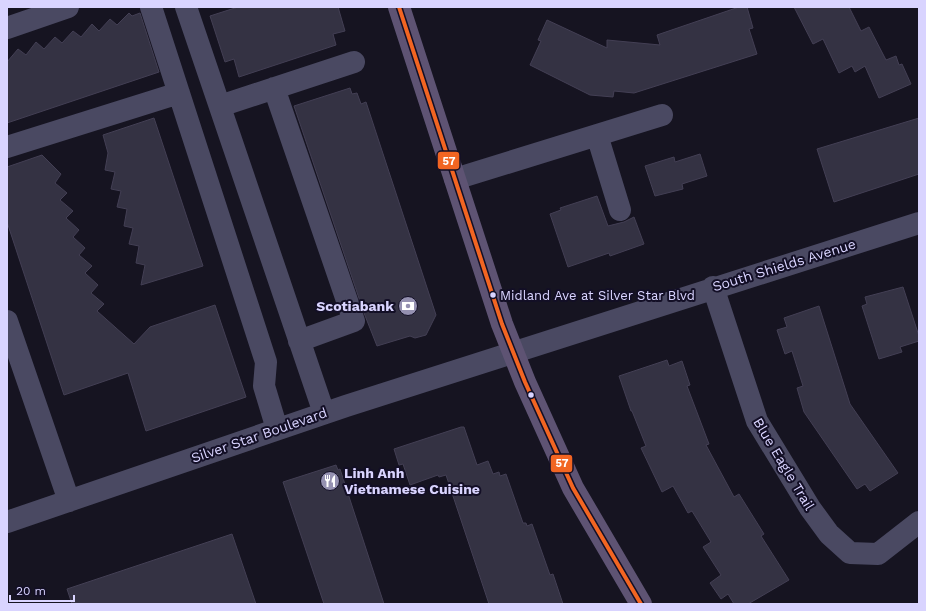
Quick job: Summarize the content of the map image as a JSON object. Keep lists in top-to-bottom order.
{
  "streets": {
    "street": ["South Shields Avenue", "Silver Star Boulevard", "Blue Eagle Trail"]
  },
  "crossings": [
    ["South Shields Avenue", "Silver Star Boulevard"],
    ["South Shields Avenue", "Blue Eagle Trail"]
  ],
  "places": {
    "other": ["Midland Ave at Silver Star Blvd"],
    "bank": ["Scotiabank"],
    "restaurant": ["Linh Anh Vietnamese Cuisine"]
  },
  "lines": ["transit line 57"],
  "scale_bar": "20 m"
}
